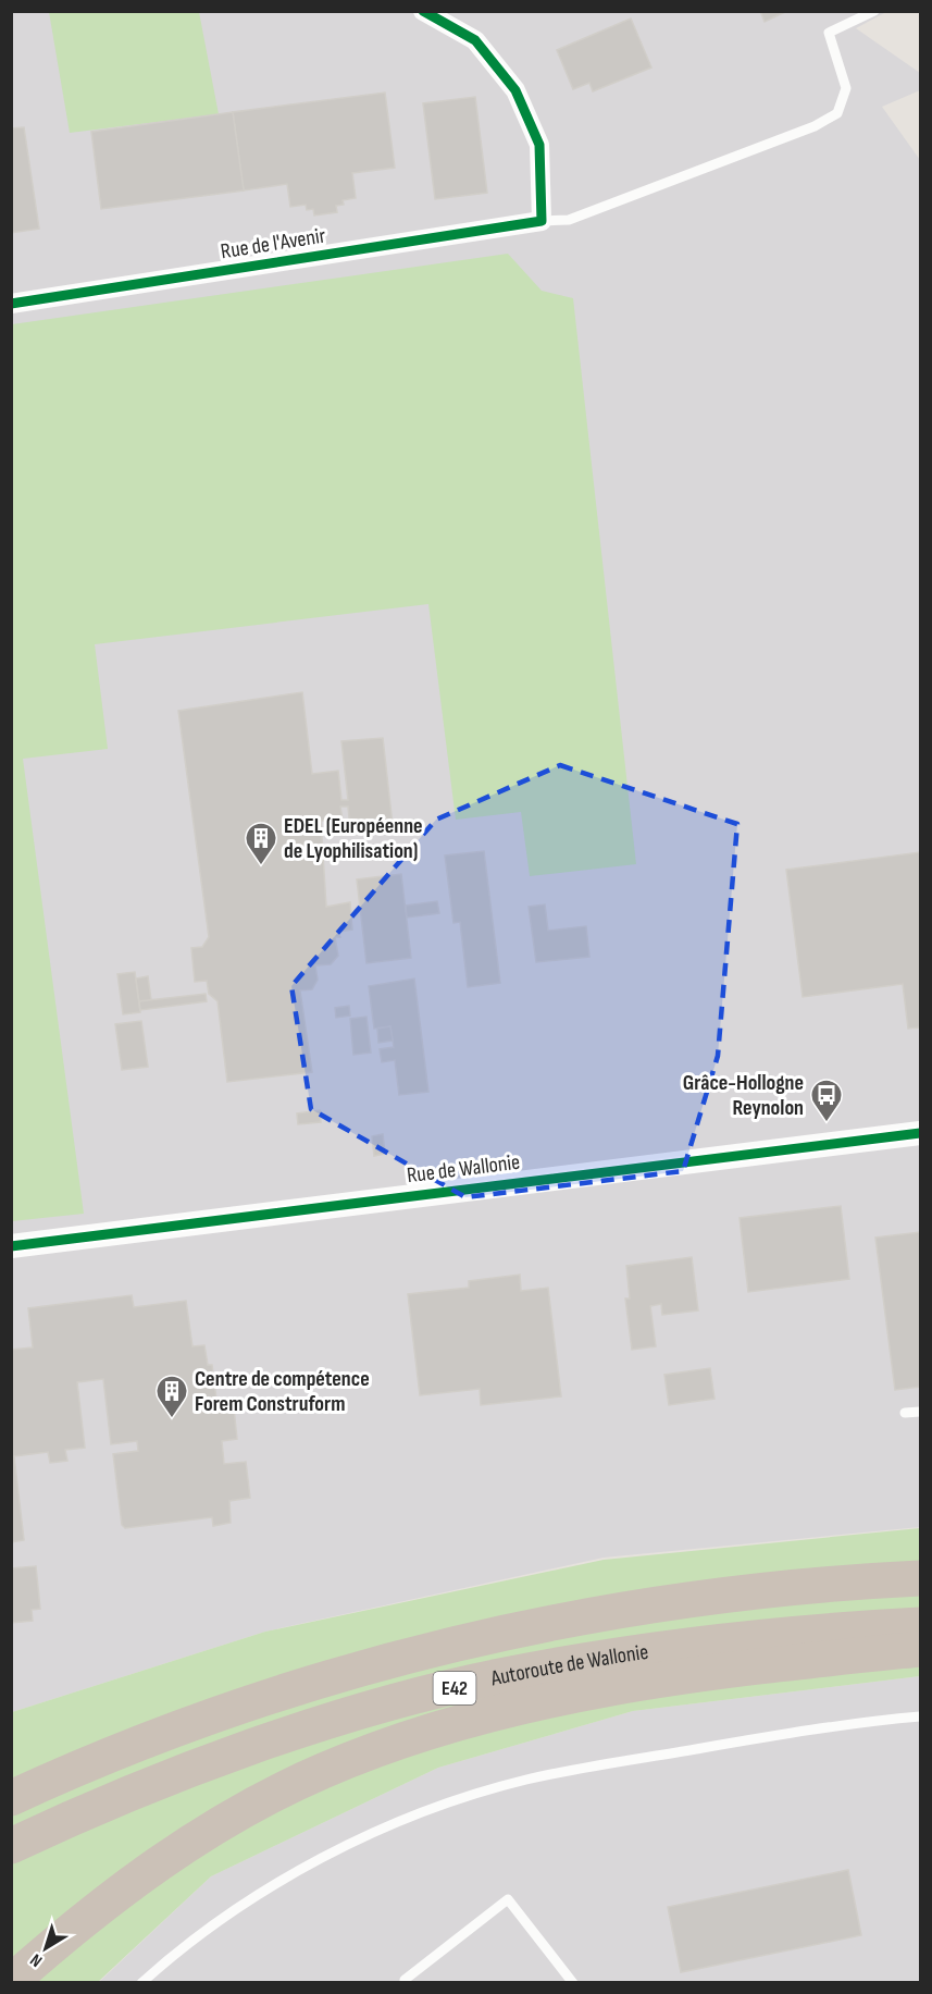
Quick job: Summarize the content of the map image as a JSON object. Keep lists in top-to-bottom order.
{
  "streets": {
    "highway": ["Autoroute de Wallonie", "E42"],
    "street": ["Rue de l'Avenir", "Rue de Wallonie"]
  },
  "places": {
    "building": ["EDEL (Européenne de Lyophilisation)", "Centre de compétence Forem Construform"],
    "bus stop": ["Grâce-Hollogne Reynolon"]
  },
  "north": "bottom left"
}
